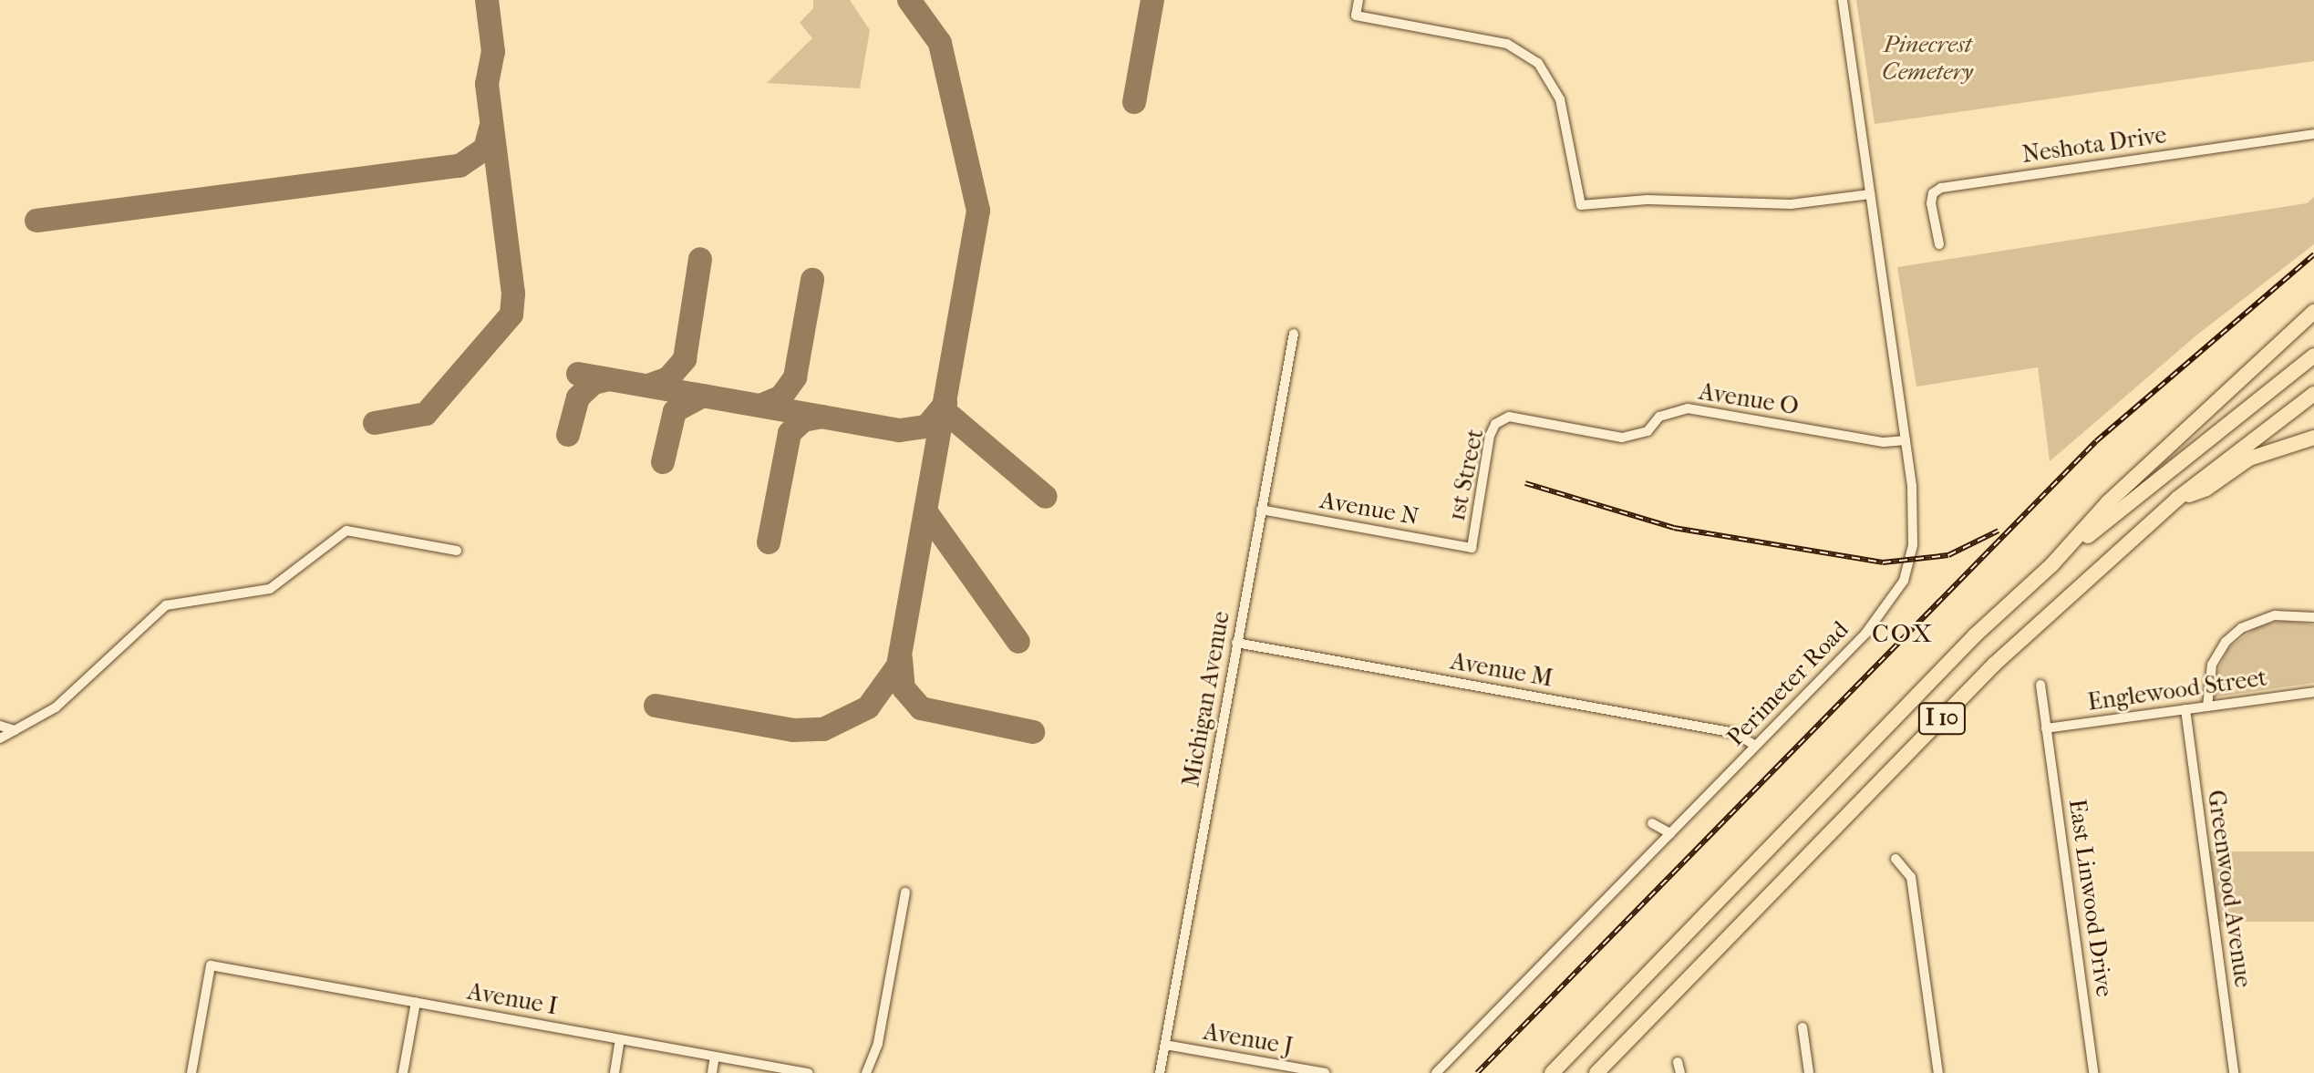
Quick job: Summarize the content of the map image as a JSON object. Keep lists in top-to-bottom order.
{
  "streets": {
    "highway": ["I 10"],
    "street": [
      "Neshota Drive",
      "Avenue O",
      "1st Street",
      "Avenue N",
      "Avenue M",
      "Perimeter Road",
      "Englewood Street",
      "Michigan Avenue",
      "Greenwood Avenue",
      "East Linwood Drive",
      "Avenue I",
      "Avenue J"
    ]
  },
  "crossings": [
    ["Avenue O", "1st Street"],
    ["Avenue O", "Perimeter Road"],
    ["1st Street", "Avenue N"],
    ["Avenue N", "Michigan Avenue"],
    ["Avenue M", "Perimeter Road"],
    ["Avenue M", "Michigan Avenue"],
    ["Englewood Street", "Greenwood Avenue"],
    ["Englewood Street", "East Linwood Drive"],
    ["Michigan Avenue", "Avenue J"]
  ],
  "districts": ["COX"],
  "parks": ["Pinecrest Cemetery"]
}
